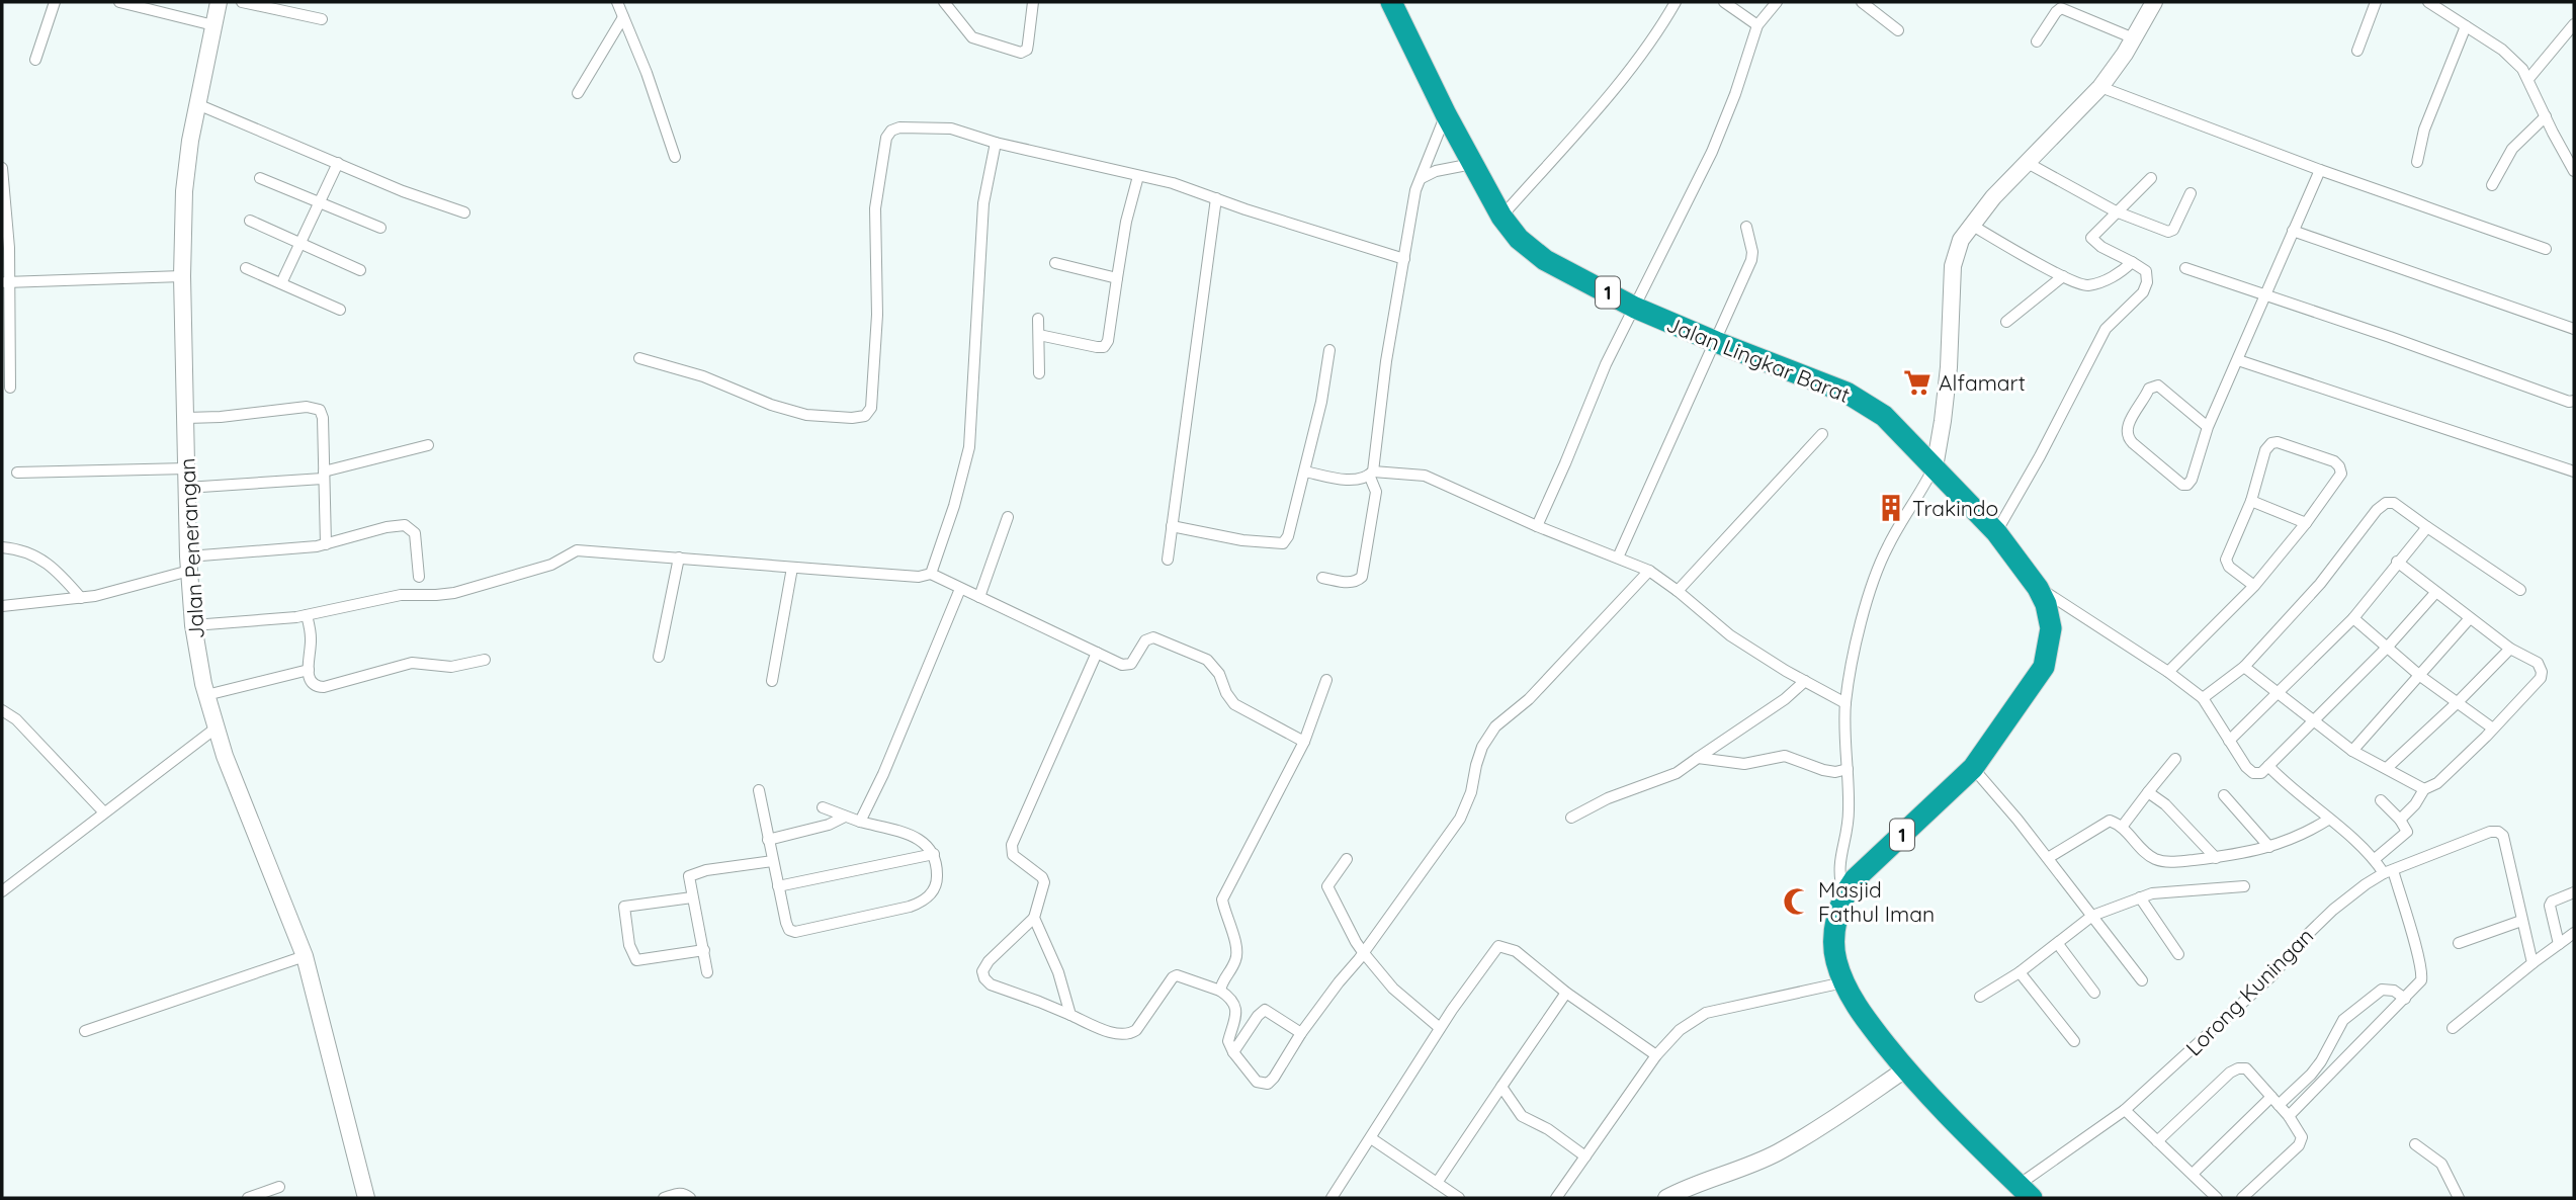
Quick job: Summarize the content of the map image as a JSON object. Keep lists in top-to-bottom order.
{
  "streets": {
    "highway": ["1", "Jalan Lingkar Barat"],
    "street": ["Jalan Penerangan", "Lorong Kuningan"]
  },
  "places": {
    "supermarket": ["Alfamart"],
    "building": ["Trakindo"],
    "mosque": ["Masjid Fathul Iman"]
  }
}
